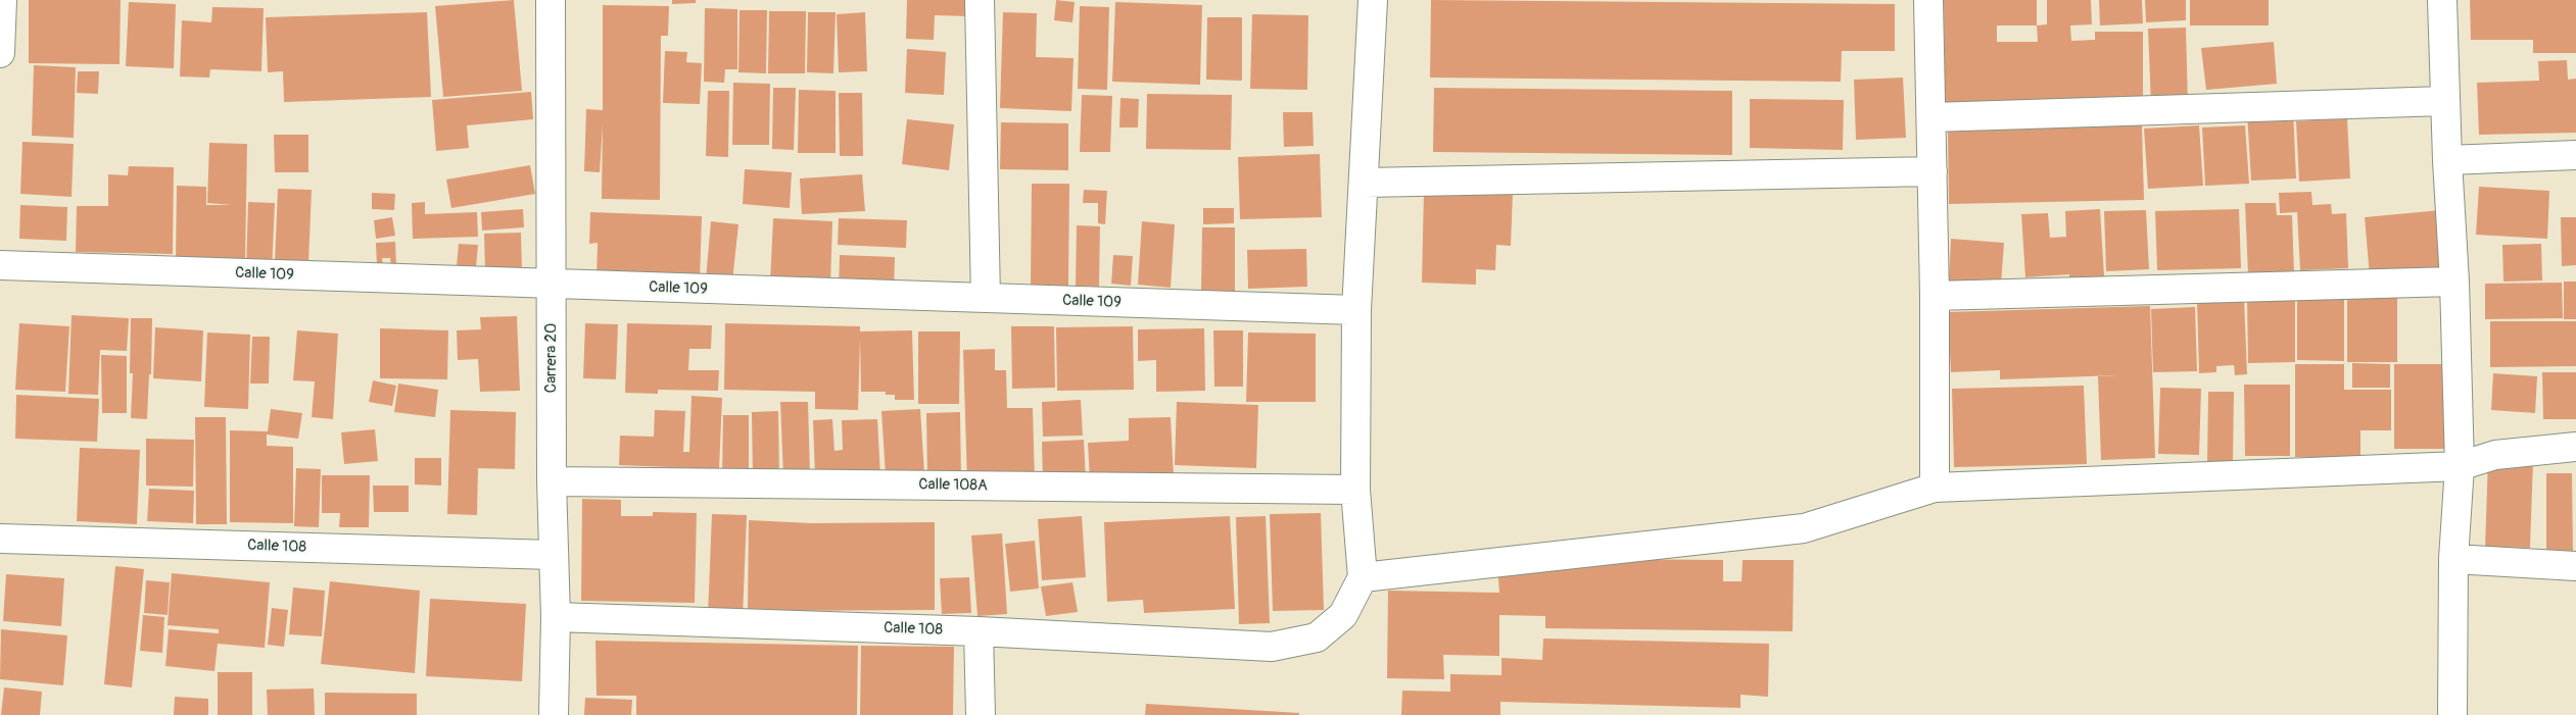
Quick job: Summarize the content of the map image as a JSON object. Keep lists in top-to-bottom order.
{
  "streets": {
    "street": [
      "Calle 109",
      "Carrera 20",
      "Calle 108A",
      "Calle 108"
    ]
  },
  "crossings": [
    ["Calle 109", "Carrera 20"],
    ["Carrera 20", "Calle 108A"],
    ["Carrera 20", "Calle 108"]
  ]
}
